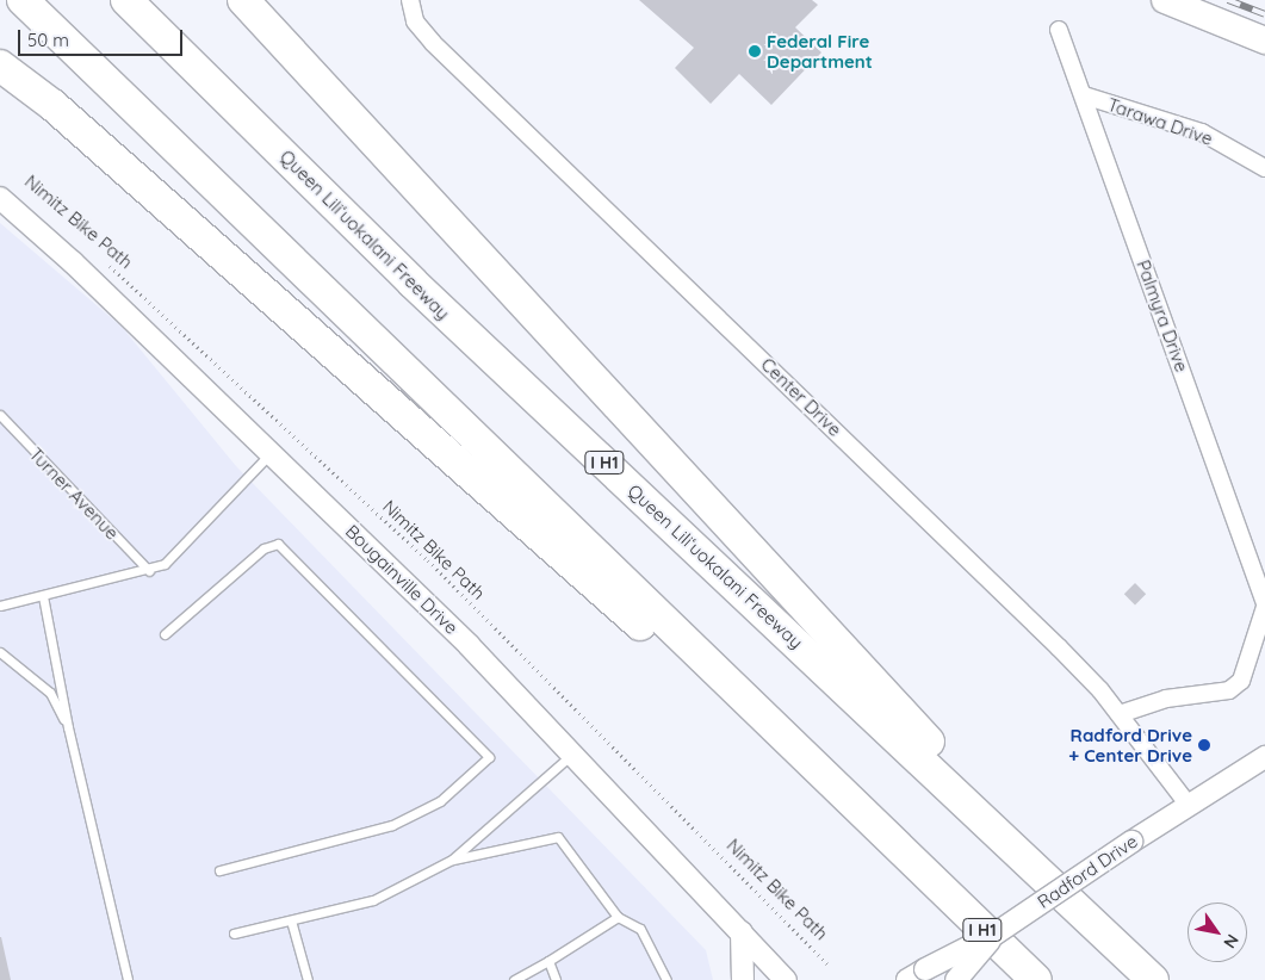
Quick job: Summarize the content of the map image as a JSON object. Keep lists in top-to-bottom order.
{
  "streets": {
    "highway": ["Queen Liliʻuokalani Freeway", "I H1"],
    "street": [
      "Tarawa Drive",
      "Palmyra Drive",
      "Center Drive",
      "Bougainville Drive",
      "Radford Drive"
    ],
    "lane": ["Turner Avenue"],
    "path": ["Nimitz Bike Path"]
  },
  "crossings": [
    ["Tarawa Drive", "Palmyra Drive"],
    ["Center Drive", "Radford Drive"]
  ],
  "places": ["Federal Fire Department", "Radford Drive + Center Drive"],
  "scale_bar": "50 m",
  "north": "bottom right"
}
